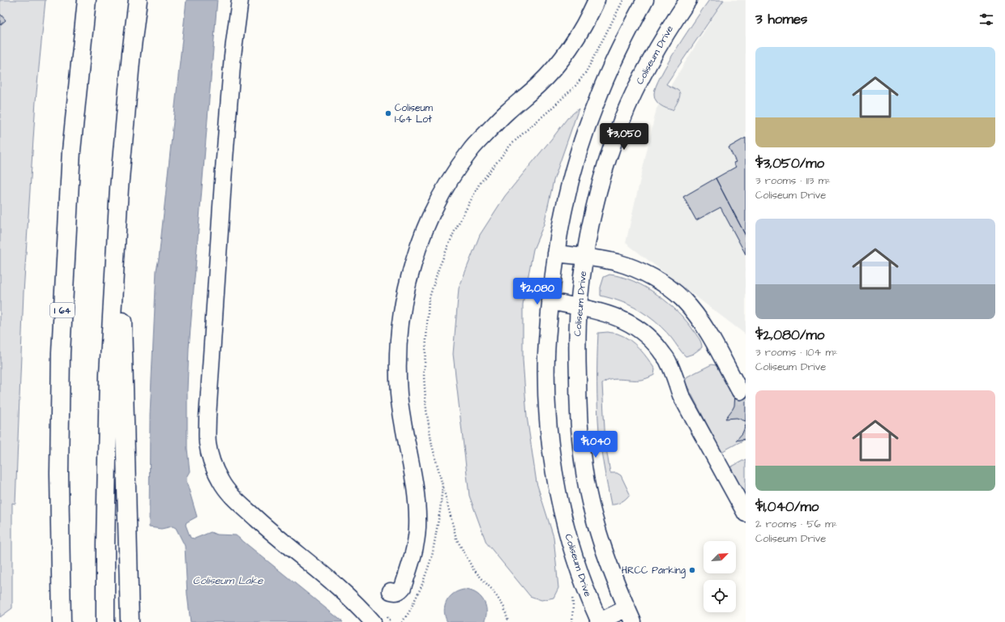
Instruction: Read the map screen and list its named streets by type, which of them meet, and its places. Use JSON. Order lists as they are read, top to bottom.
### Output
{
  "streets": {
    "highway": ["I 64"],
    "street": ["Coliseum Drive"]
  },
  "water": ["Coliseum Lake"],
  "places": ["Coliseum I-64 Lot", "HRCC Parking"],
  "north": "top right",
  "page": {
    "heading": "3 homes",
    "list": [
      {
        "name": "$3,050/mo",
        "note": "3 rooms · 113 m² · Coliseum Drive"
      },
      {
        "name": "$2,080/mo",
        "note": "3 rooms · 104 m² · Coliseum Drive"
      },
      {
        "name": "$1,040/mo",
        "note": "2 rooms · 56 m² · Coliseum Drive"
      }
    ],
    "price": ["$3,050", "$2,080", "$1,040"]
  }
}
